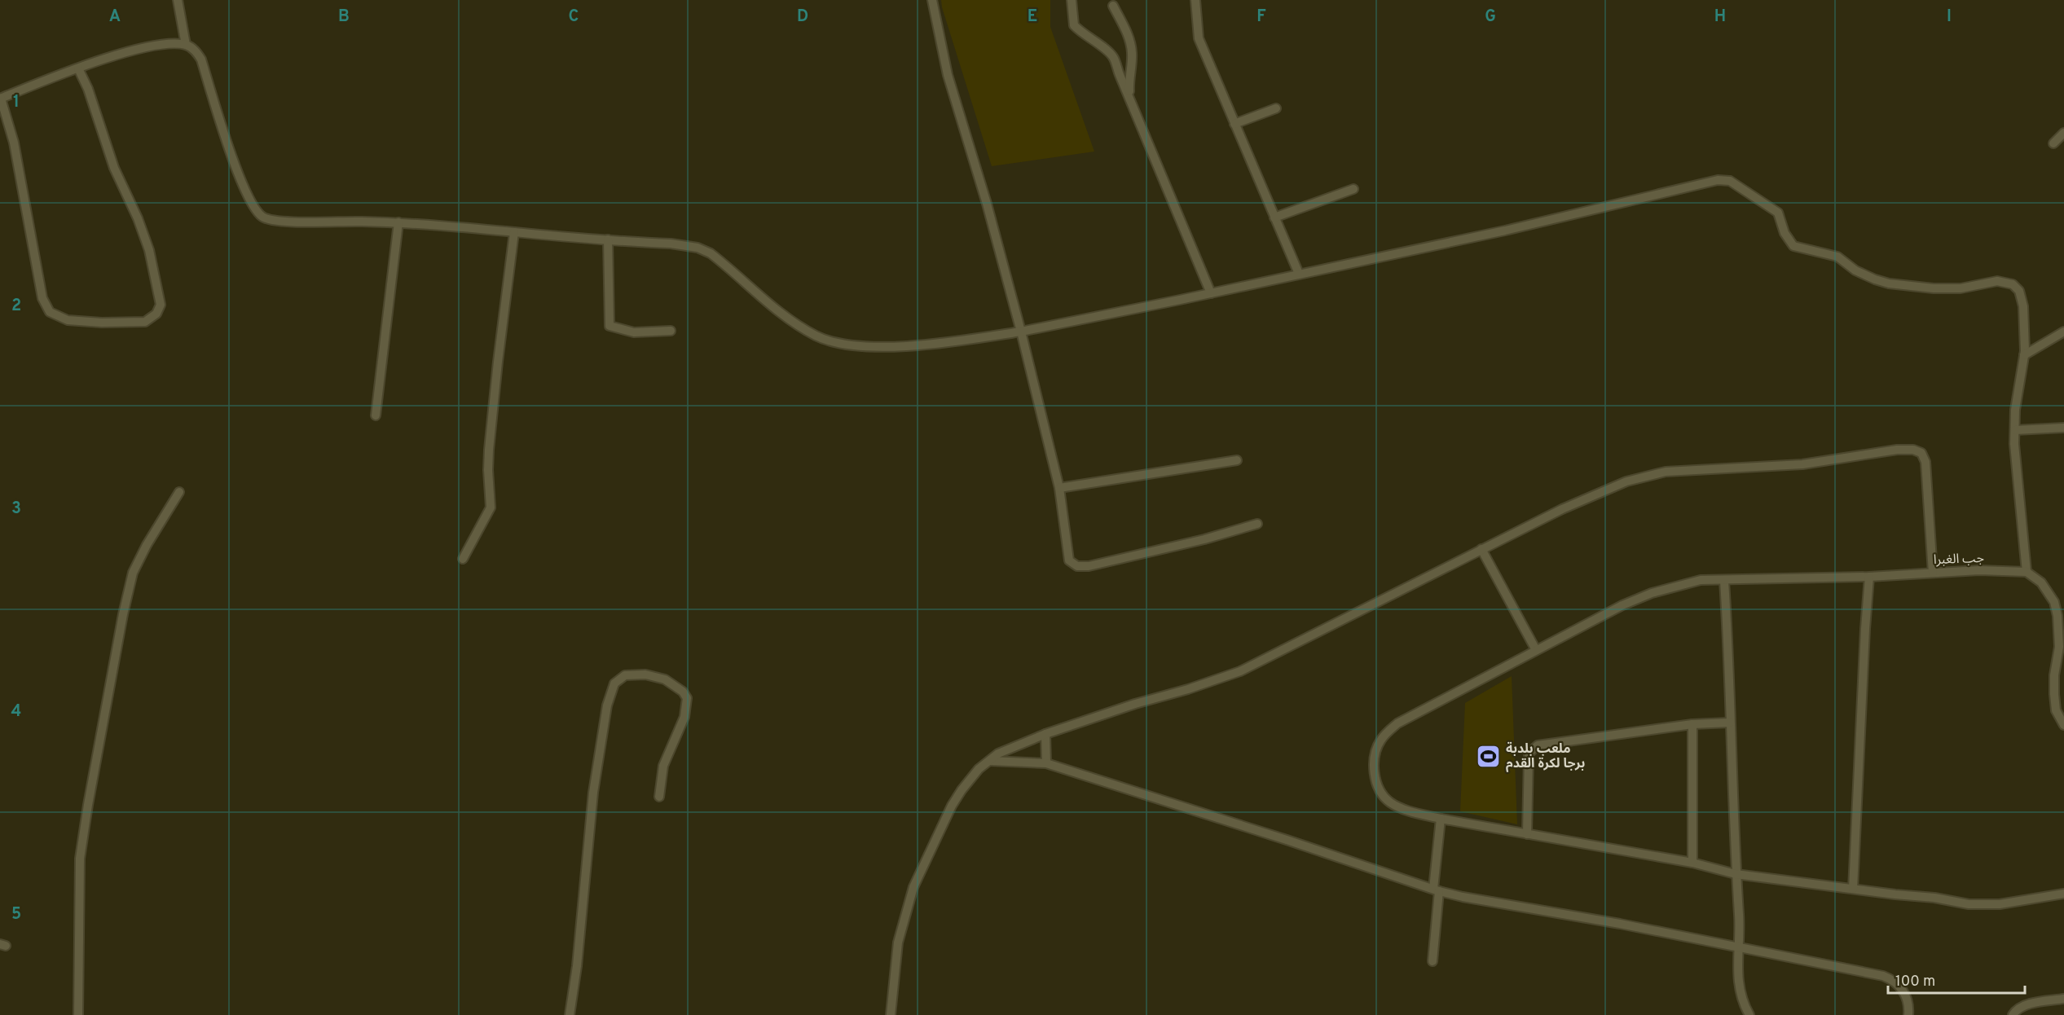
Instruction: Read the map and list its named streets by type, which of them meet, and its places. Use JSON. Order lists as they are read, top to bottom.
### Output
{
  "streets": {
    "street": ["جب الغبرا"]
  },
  "places": {
    "sports": ["ملعب بلدبة برجا لكرة القدم"]
  },
  "scale_bar": "100 m",
  "grid": {
    "columns": [
      "A",
      "B",
      "C",
      "D",
      "E",
      "F",
      "G",
      "H",
      "I"
    ],
    "rows": [
      "1",
      "2",
      "3",
      "4",
      "5"
    ]
  }
}
